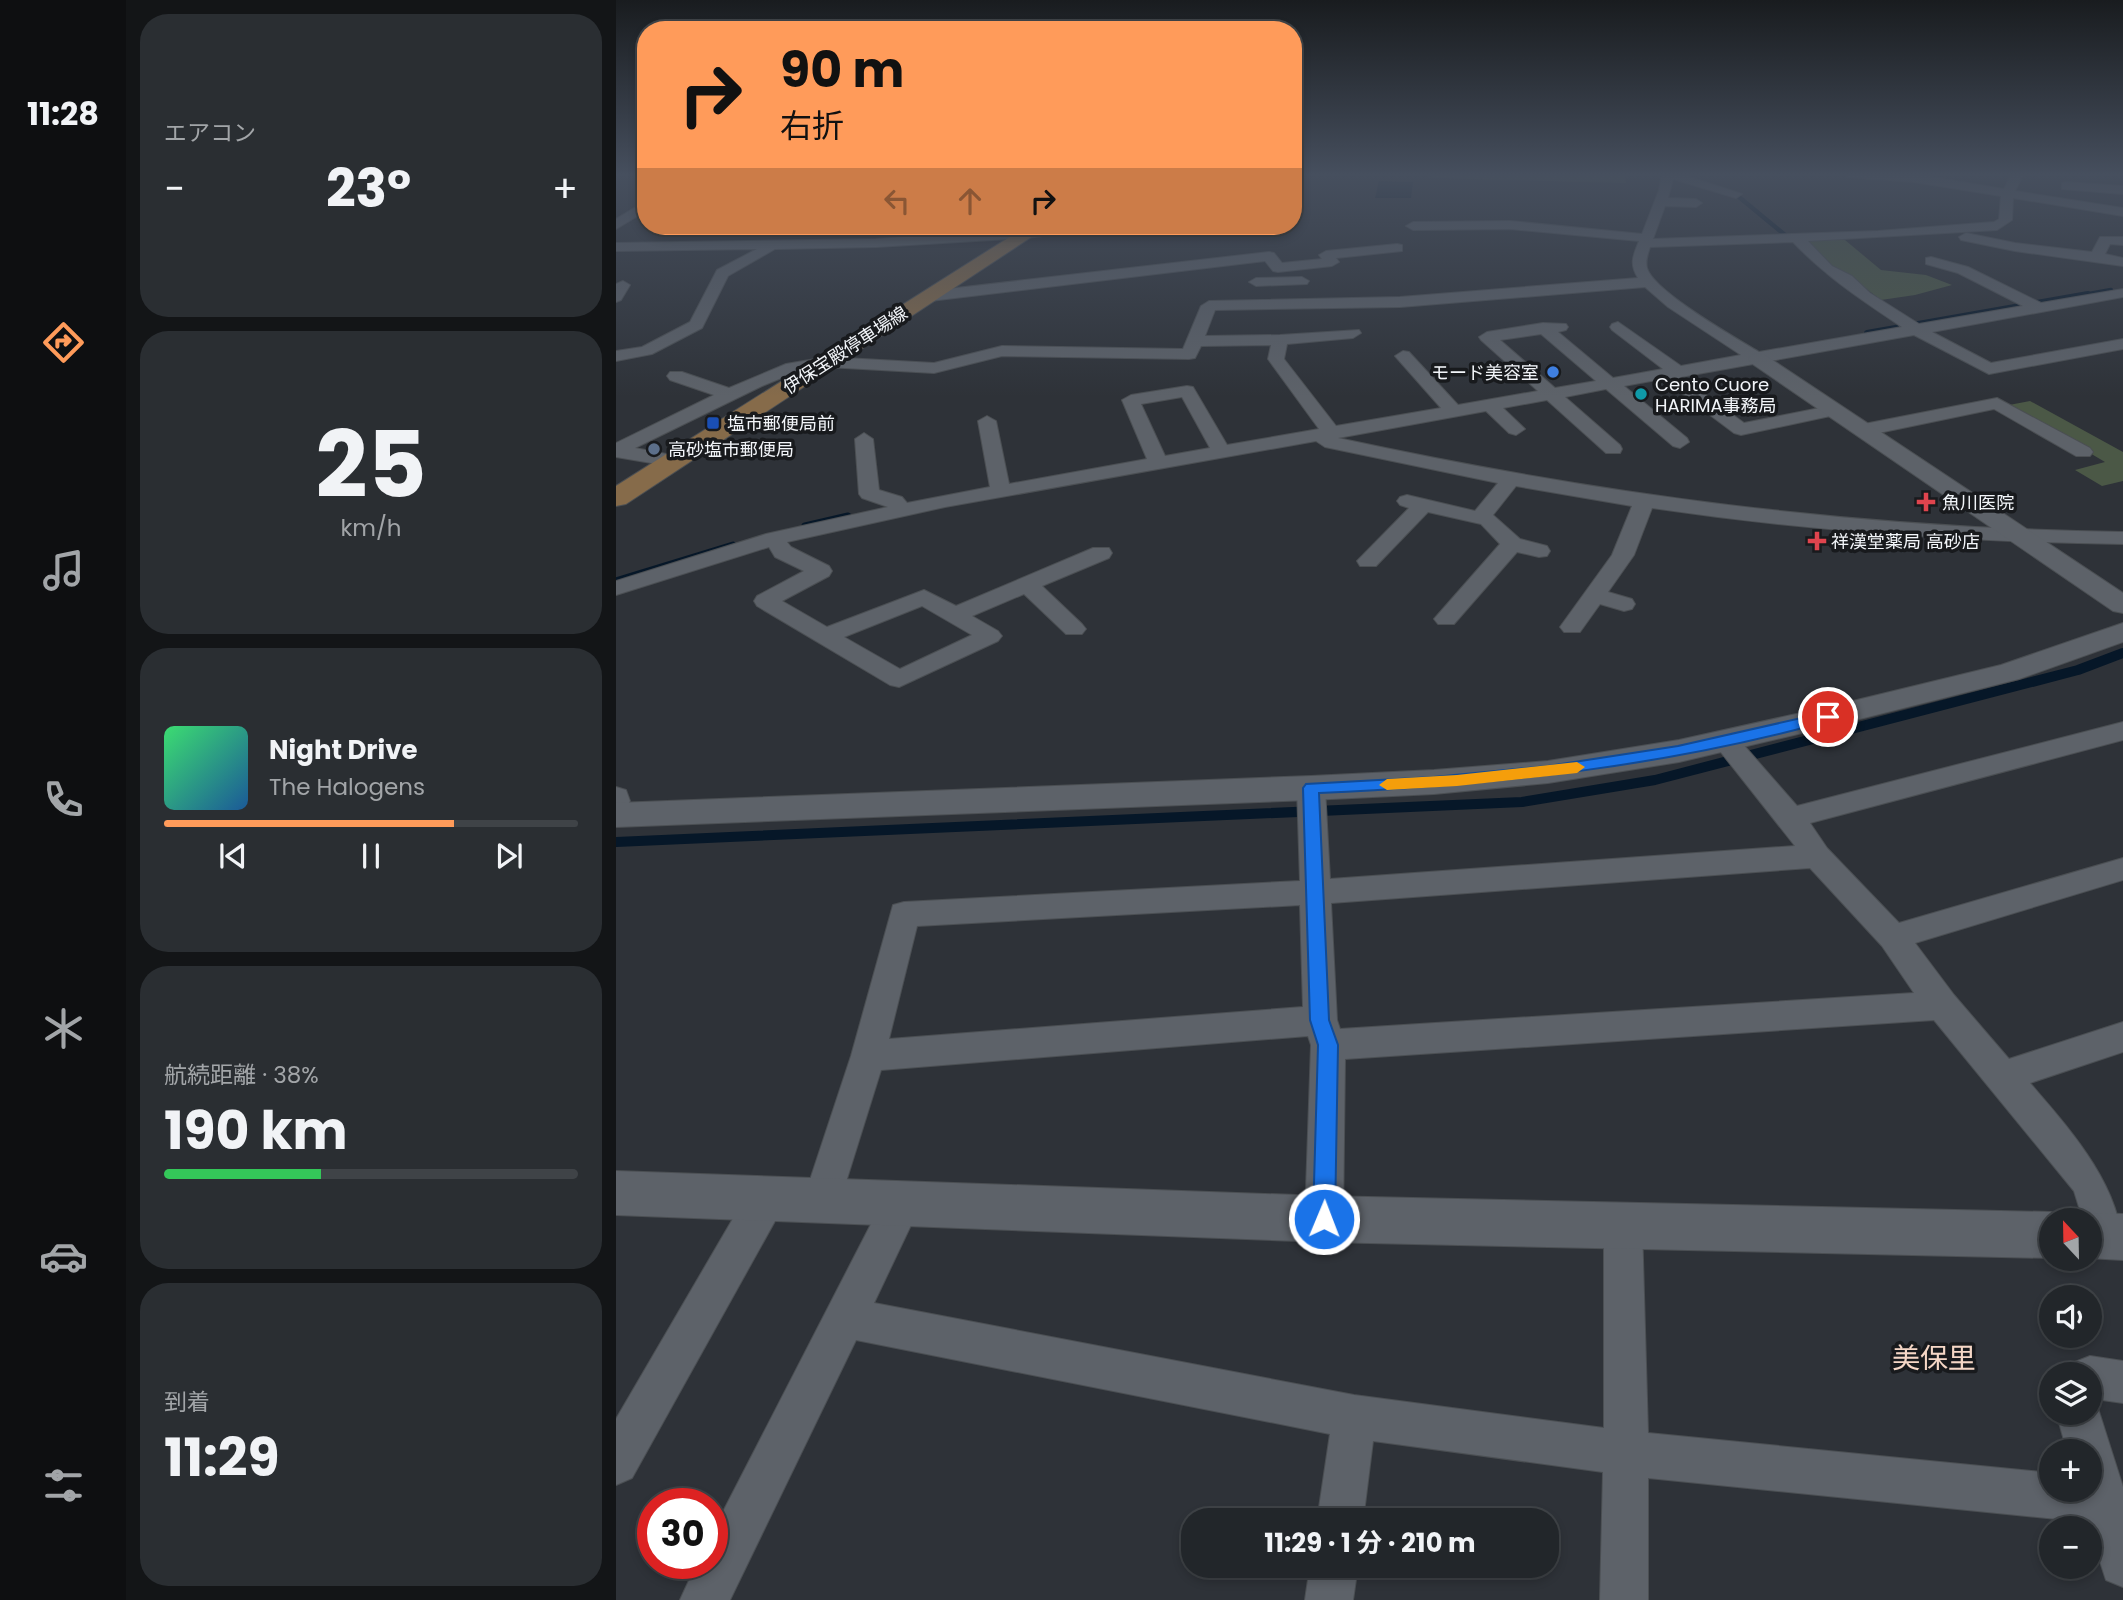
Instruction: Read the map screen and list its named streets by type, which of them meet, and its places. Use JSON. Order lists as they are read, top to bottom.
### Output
{
  "streets": {
    "main road": ["伊保宝殿停車場線"]
  },
  "districts": ["美保里"],
  "places": {
    "other": ["モード美容室", "Cento Cuore HARIMA事務局", "高砂塩市郵便局"],
    "transit": ["塩市郵便局前"],
    "health": ["魚川医院", "祥漢堂薬局 高砂店"]
  },
  "north": "top",
  "page": {
    "tabs": "11:28",
    "tile": [
      "エアコン",
      ["25", "km/h"],
      ["航続距離 · 38%", "190 km"],
      ["到着", "11:29"]
    ],
    "turn": ["90 m", "右折"],
    "heat": ["−", "23°", "+"],
    "song": ["Night Drive", "The Halogens"],
    "map_buttons": ["+", "−"],
    "limit": "30",
    "trip": "11:29 · 1 分 · 210 m"
  }
}
